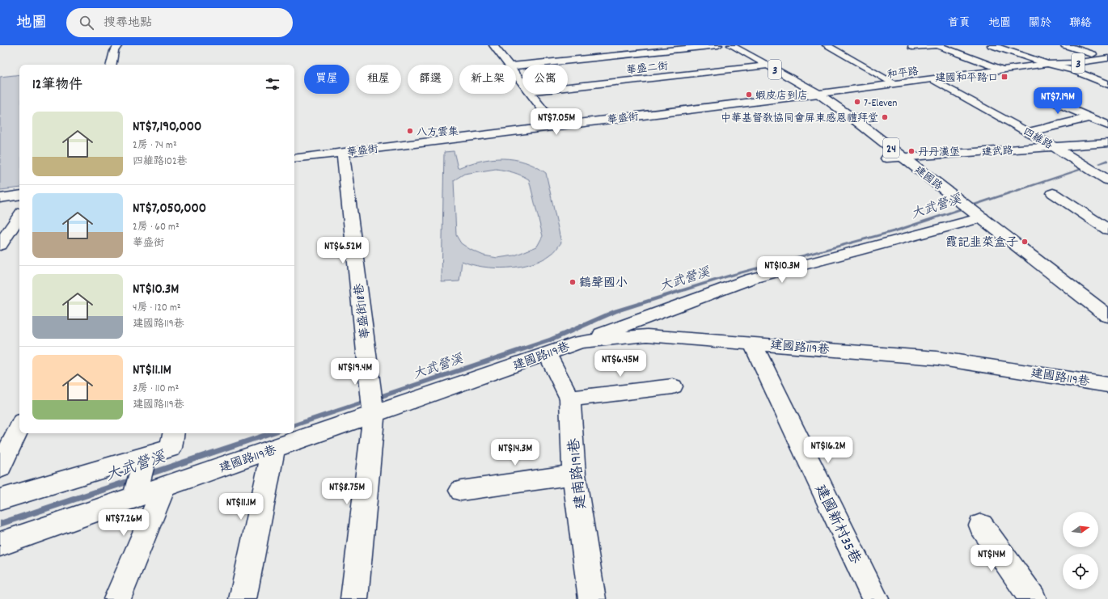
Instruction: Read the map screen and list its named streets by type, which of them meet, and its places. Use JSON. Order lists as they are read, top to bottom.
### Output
{
  "streets": {
    "street": [
      "3",
      "華盛二街",
      "和平路",
      "華盛街",
      "四維路",
      "24",
      "建武路",
      "建國路",
      "華盛街18巷",
      "建國路119巷",
      "建南路191巷",
      "建國新村35巷"
    ]
  },
  "crossings": [
    ["華盛二街", "建國路"],
    ["和平路", "華盛街"],
    ["和平路", "四維路"],
    ["和平路", "建國路"],
    ["華盛街", "建國路"],
    ["華盛街", "華盛街18巷"],
    ["四維路", "建武路"],
    ["建武路", "建國路"],
    ["華盛街18巷", "建國路119巷"],
    ["建國路119巷", "建南路191巷"],
    ["建國路119巷", "建國新村35巷"]
  ],
  "water": ["大武營溪"],
  "places": {
    "transit": ["建國和平路口"],
    "other": [
      "蝦皮店到店",
      "7-Eleven",
      "中華基督教協同會屏東感恩禮拜堂",
      "八方雲集",
      "丹丹漢堡",
      "霞記韭菜盒子",
      "鶴聲國小"
    ]
  },
  "north": "right",
  "page": {
    "header": "地圖",
    "search": "搜尋地點",
    "nav": [
      "首頁",
      "地圖",
      "關於",
      "聯絡"
    ],
    "chip": [
      "買屋",
      "租屋",
      "篩選",
      "新上架",
      "公寓"
    ],
    "heading": "12筆物件",
    "price": [
      "NT$7.19M",
      "NT$7.05M",
      "NT$6.52M",
      "NT$10.3M",
      "NT$6.45M",
      "NT$19.4M",
      "NT$16.2M",
      "NT$14.3M",
      "NT$8.75M",
      "NT$11.1M",
      "NT$7.26M",
      "NT$14M"
    ],
    "list": [
      {
        "name": "NT$7,190,000",
        "note": "2房 · 74 m² · 四維路102巷"
      },
      {
        "name": "NT$7,050,000",
        "note": "2房 · 60 m² · 華盛街"
      },
      {
        "name": "NT$10.3M",
        "note": "4房 · 120 m² · 建國路119巷"
      },
      {
        "name": "NT$11.1M",
        "note": "3房 · 110 m² · 建國路119巷"
      }
    ]
  }
}
